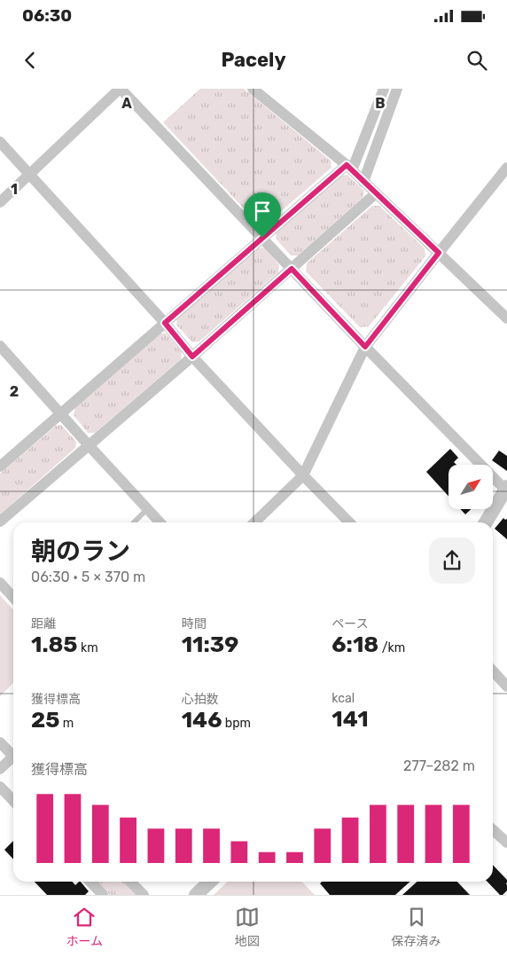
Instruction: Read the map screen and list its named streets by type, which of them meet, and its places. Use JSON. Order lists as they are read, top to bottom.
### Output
{
  "north": "top right",
  "page": {
    "status": "06:30",
    "header": "Pacely",
    "heading": ["朝のラン", "06:30 · 5 × 370 m"],
    "stats": [
      ["距離", "1.85 km"],
      ["時間", "11:39"],
      ["ペース", "6:18 /km"],
      ["獲得標高", "25 m"],
      ["心拍数", "146 bpm"],
      ["kcal", "141"]
    ],
    "chart": ["獲得標高", "277–282 m"],
    "tabs": ["ホーム", "地図", "保存済み"]
  },
  "grid": {
    "columns": ["A", "B"],
    "rows": ["1", "2"]
  }
}
